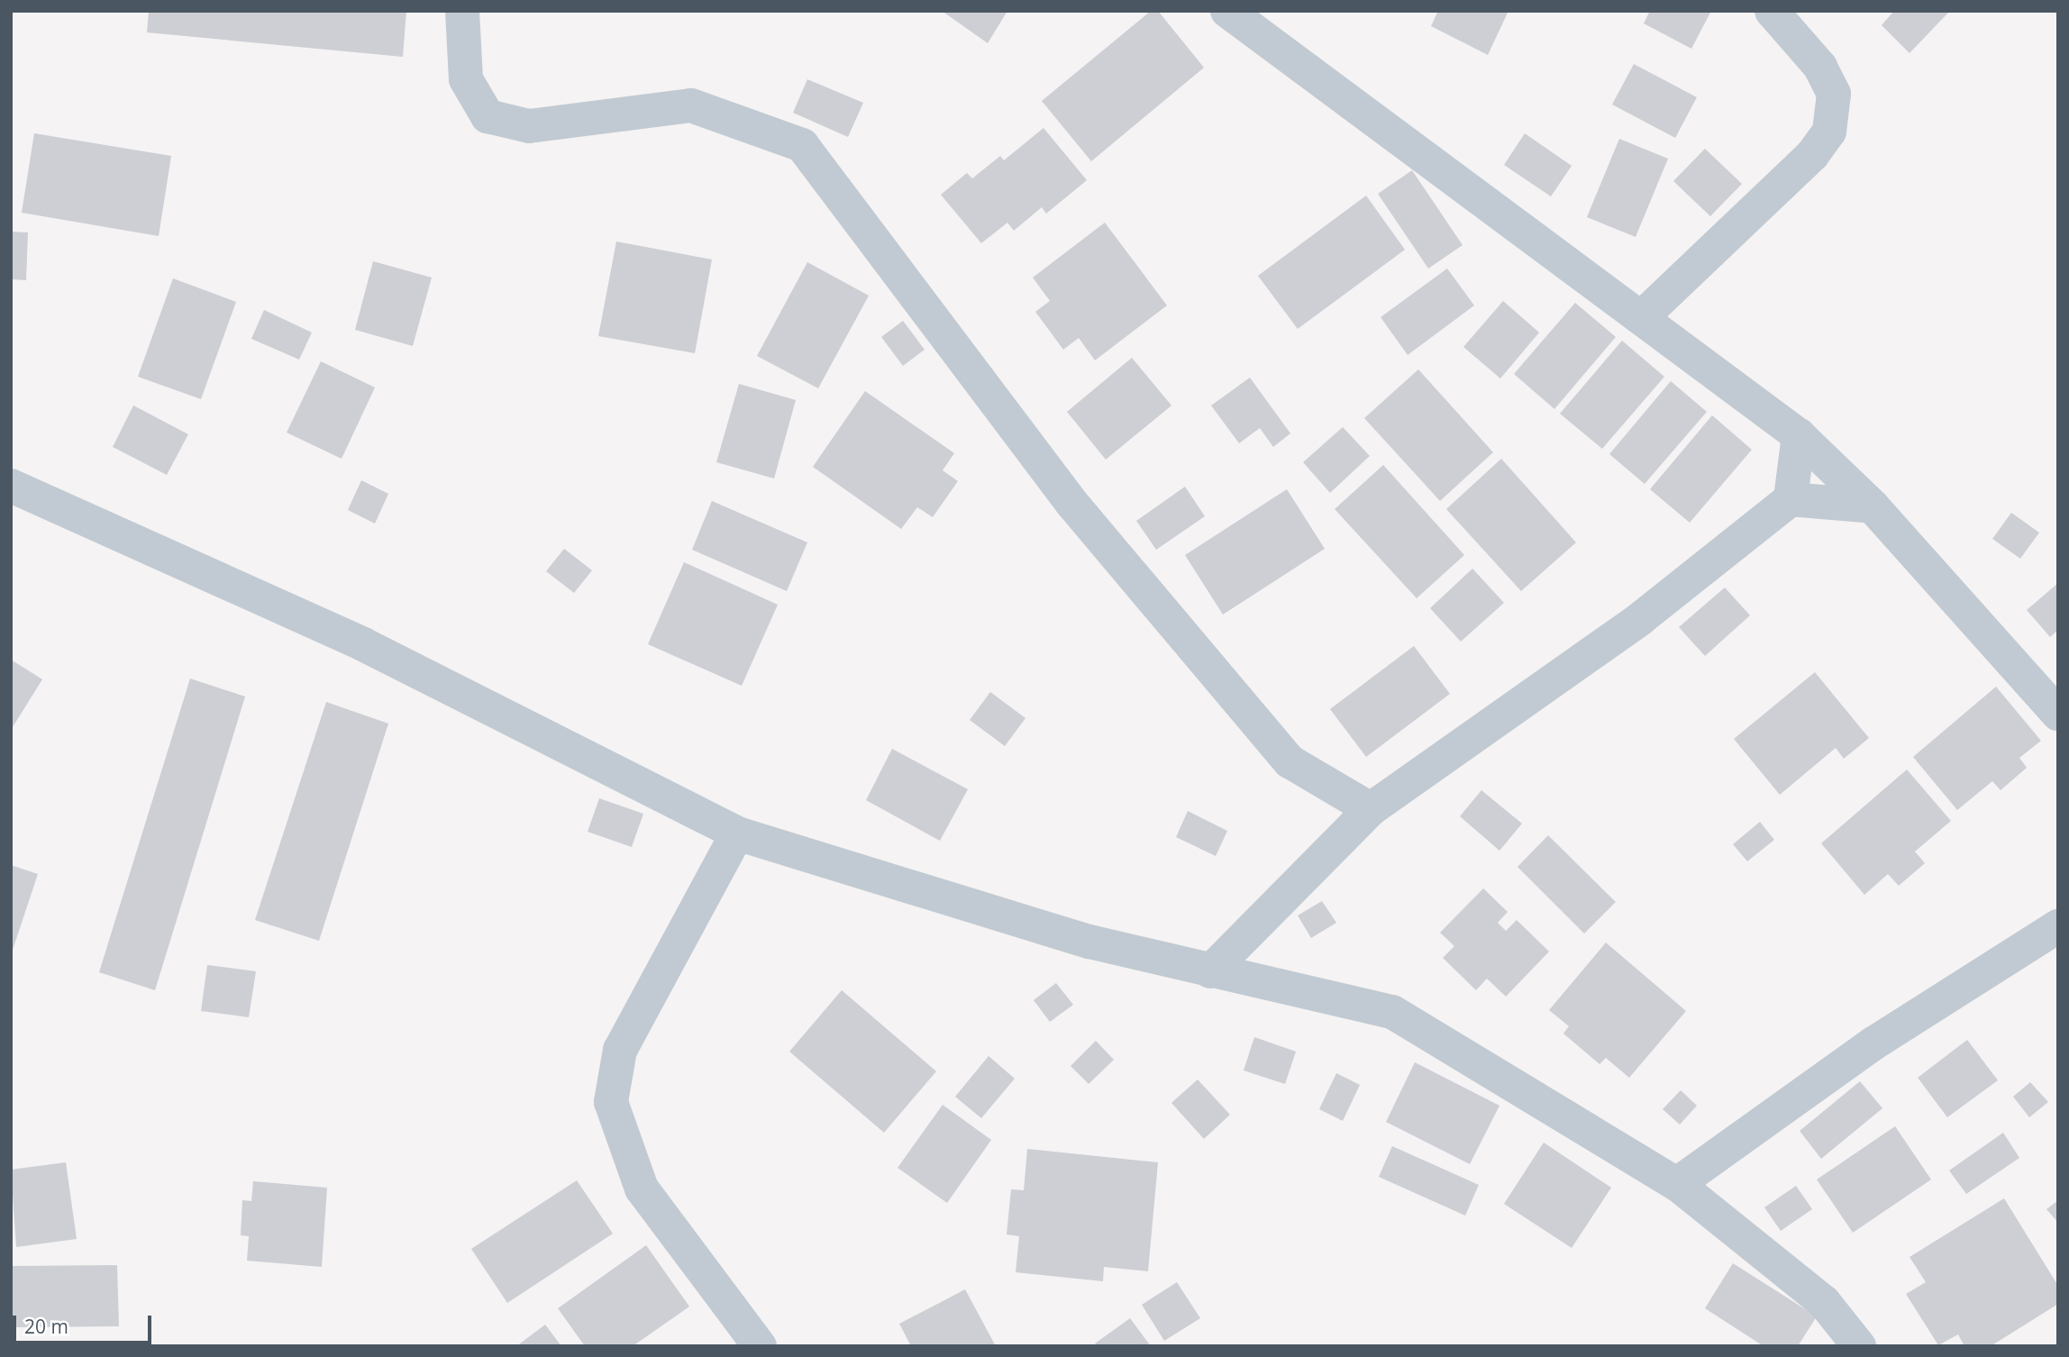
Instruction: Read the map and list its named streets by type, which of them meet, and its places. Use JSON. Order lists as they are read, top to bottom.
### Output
{
  "scale_bar": "20 m"
}
